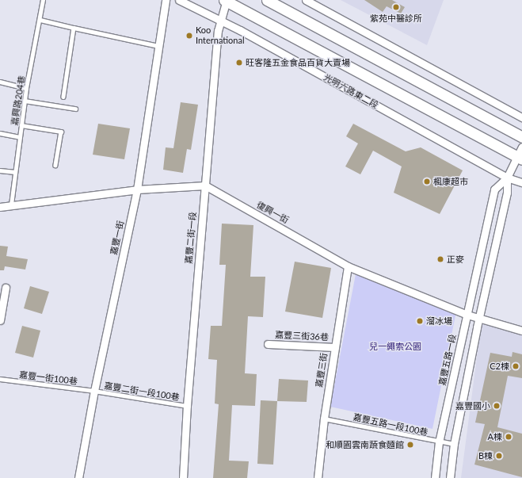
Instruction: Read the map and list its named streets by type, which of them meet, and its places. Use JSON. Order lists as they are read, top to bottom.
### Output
{
  "streets": {
    "street": [
      "光明六路東二段",
      "復興一街",
      "嘉豐一街",
      "嘉豐二街一段",
      "嘉豐三街36巷",
      "嘉豐五路一段",
      "嘉豐三街"
    ],
    "lane": [
      "嘉興路204巷",
      "嘉豐一街100巷",
      "嘉豐二街一段100巷",
      "嘉豐五路一段100巷"
    ]
  },
  "crossings": [
    ["光明六路東二段", "嘉豐二街一段"],
    ["光明六路東二段", "嘉豐五路一段"],
    ["復興一街", "嘉豐二街一段"],
    ["復興一街", "嘉豐五路一段"],
    ["復興一街", "嘉豐三街"],
    ["嘉豐一街", "嘉豐一街100巷"],
    ["嘉豐一街", "嘉豐二街一段100巷"],
    ["嘉豐二街一段", "嘉豐二街一段100巷"],
    ["嘉豐三街36巷", "嘉豐三街"],
    ["嘉豐五路一段", "嘉豐五路一段100巷"],
    ["嘉豐三街", "嘉豐五路一段100巷"],
    ["嘉豐一街100巷", "嘉豐二街一段100巷"]
  ],
  "parks": ["兒一繩索公園"],
  "places": [
    "紫苑中醫診所",
    "Koo International",
    "旺客隆五金食品百貨大賣場",
    "楓康超市",
    "正麥",
    "溜冰場",
    "C2棟",
    "嘉豐國小",
    "A棟",
    "和順園雲南蔬食麵館",
    "B棟"
  ]
}
